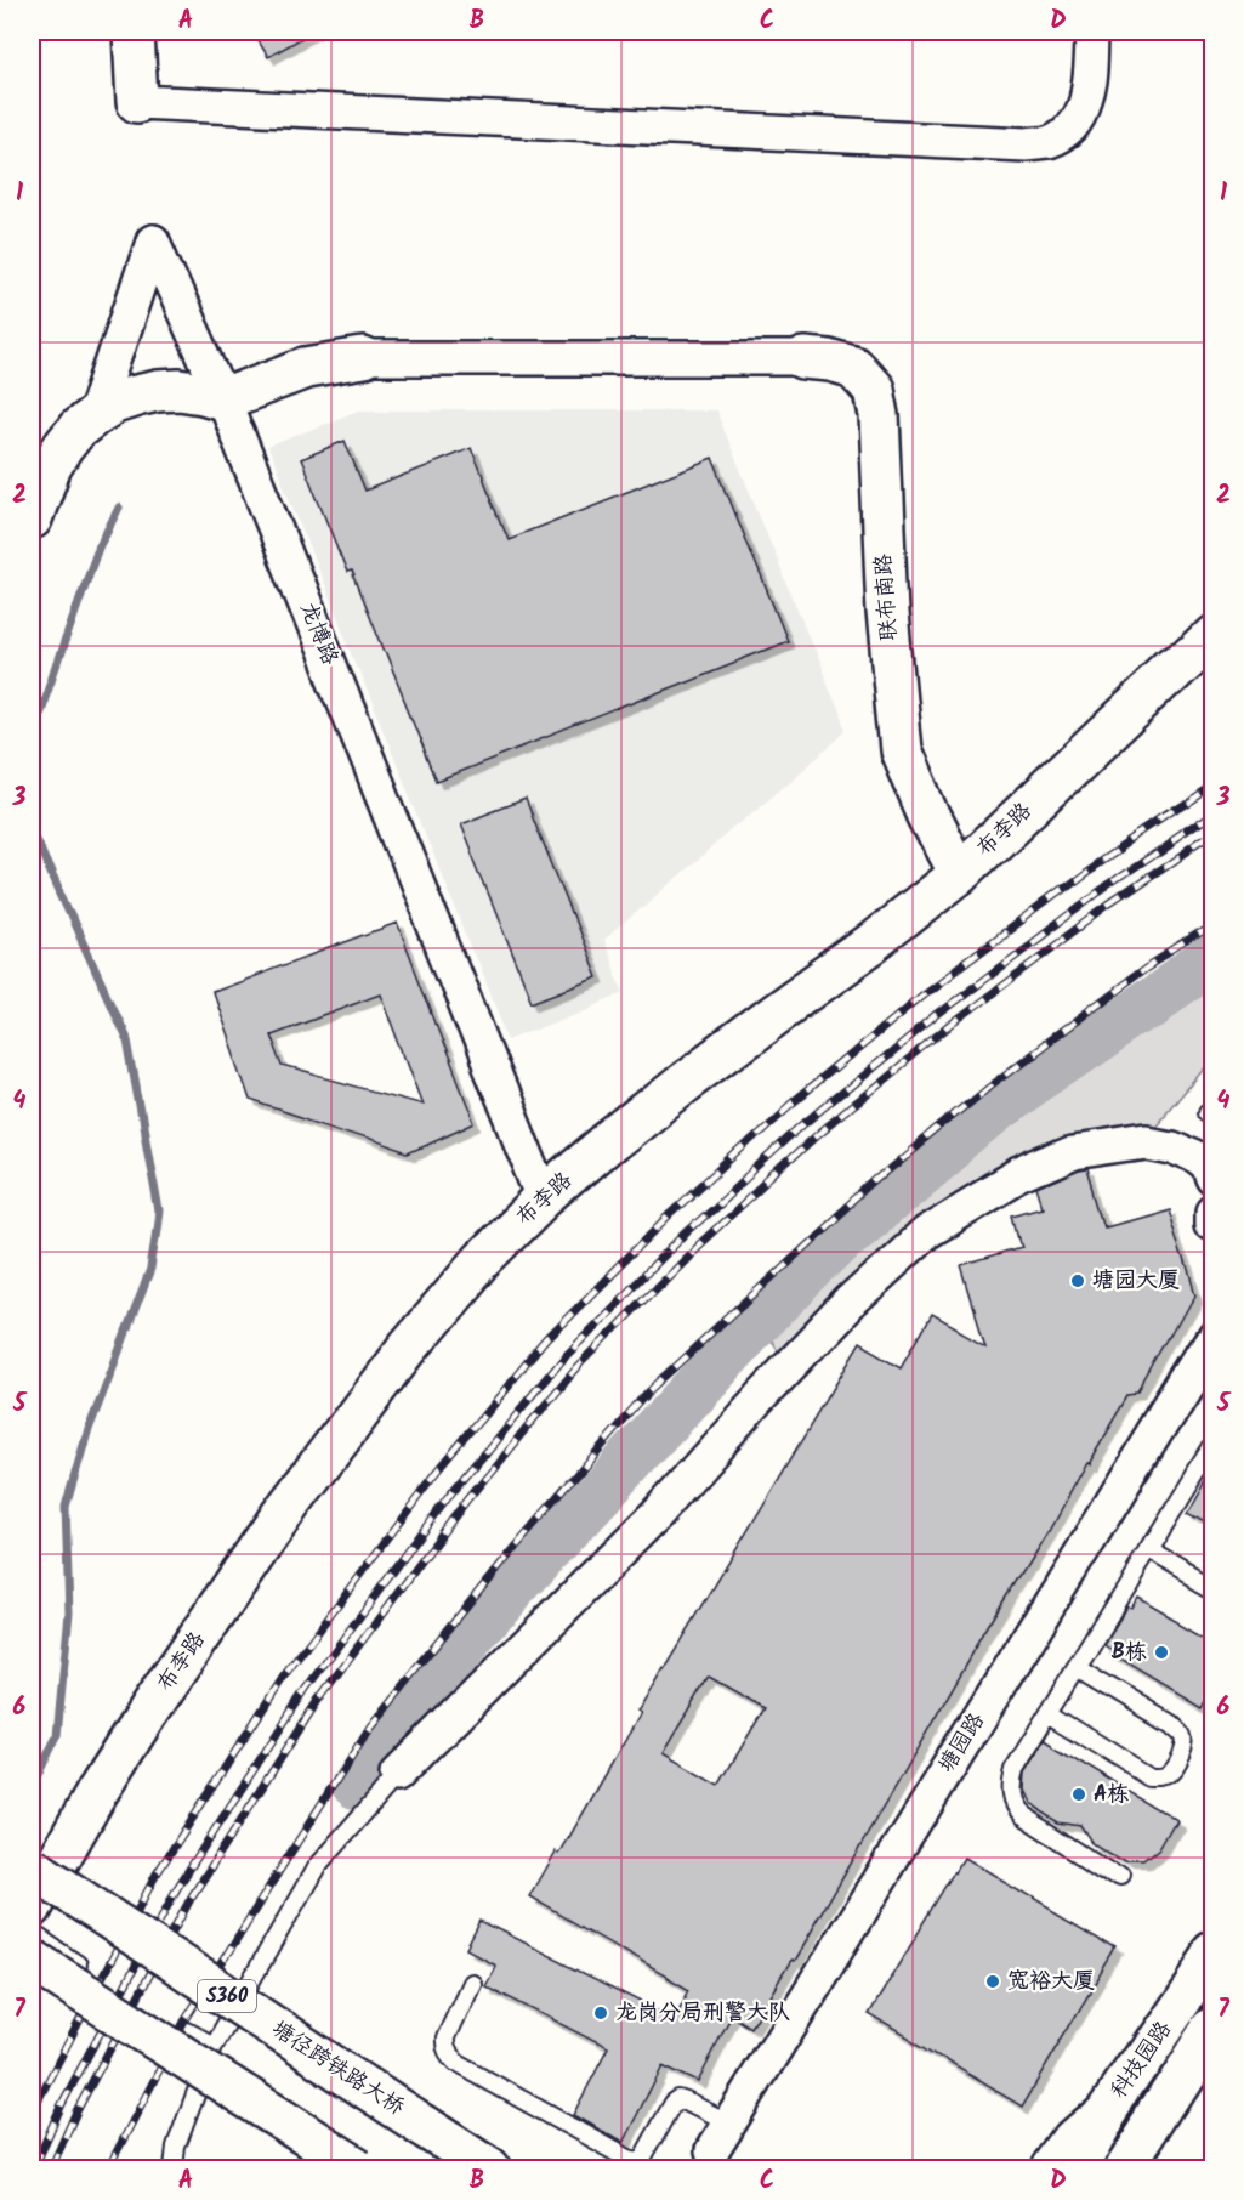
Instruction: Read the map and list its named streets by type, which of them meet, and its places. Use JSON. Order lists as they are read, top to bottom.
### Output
{
  "streets": {
    "main road": [
      "联布南路",
      "布李路",
      "S360",
      "科技园路",
      "塘径跨铁路大桥"
    ],
    "street": ["龙博路", "塘园路"]
  },
  "crossings": [
    ["联布南路", "布李路"],
    ["龙博路", "布李路"]
  ],
  "places": [
    "塘园大厦",
    "B栋",
    "A栋",
    "宽裕大厦",
    "龙岗分局刑警大队"
  ],
  "grid": {
    "columns": [
      "A",
      "B",
      "C",
      "D"
    ],
    "rows": [
      "1",
      "2",
      "3",
      "4",
      "5",
      "6",
      "7"
    ]
  }
}
